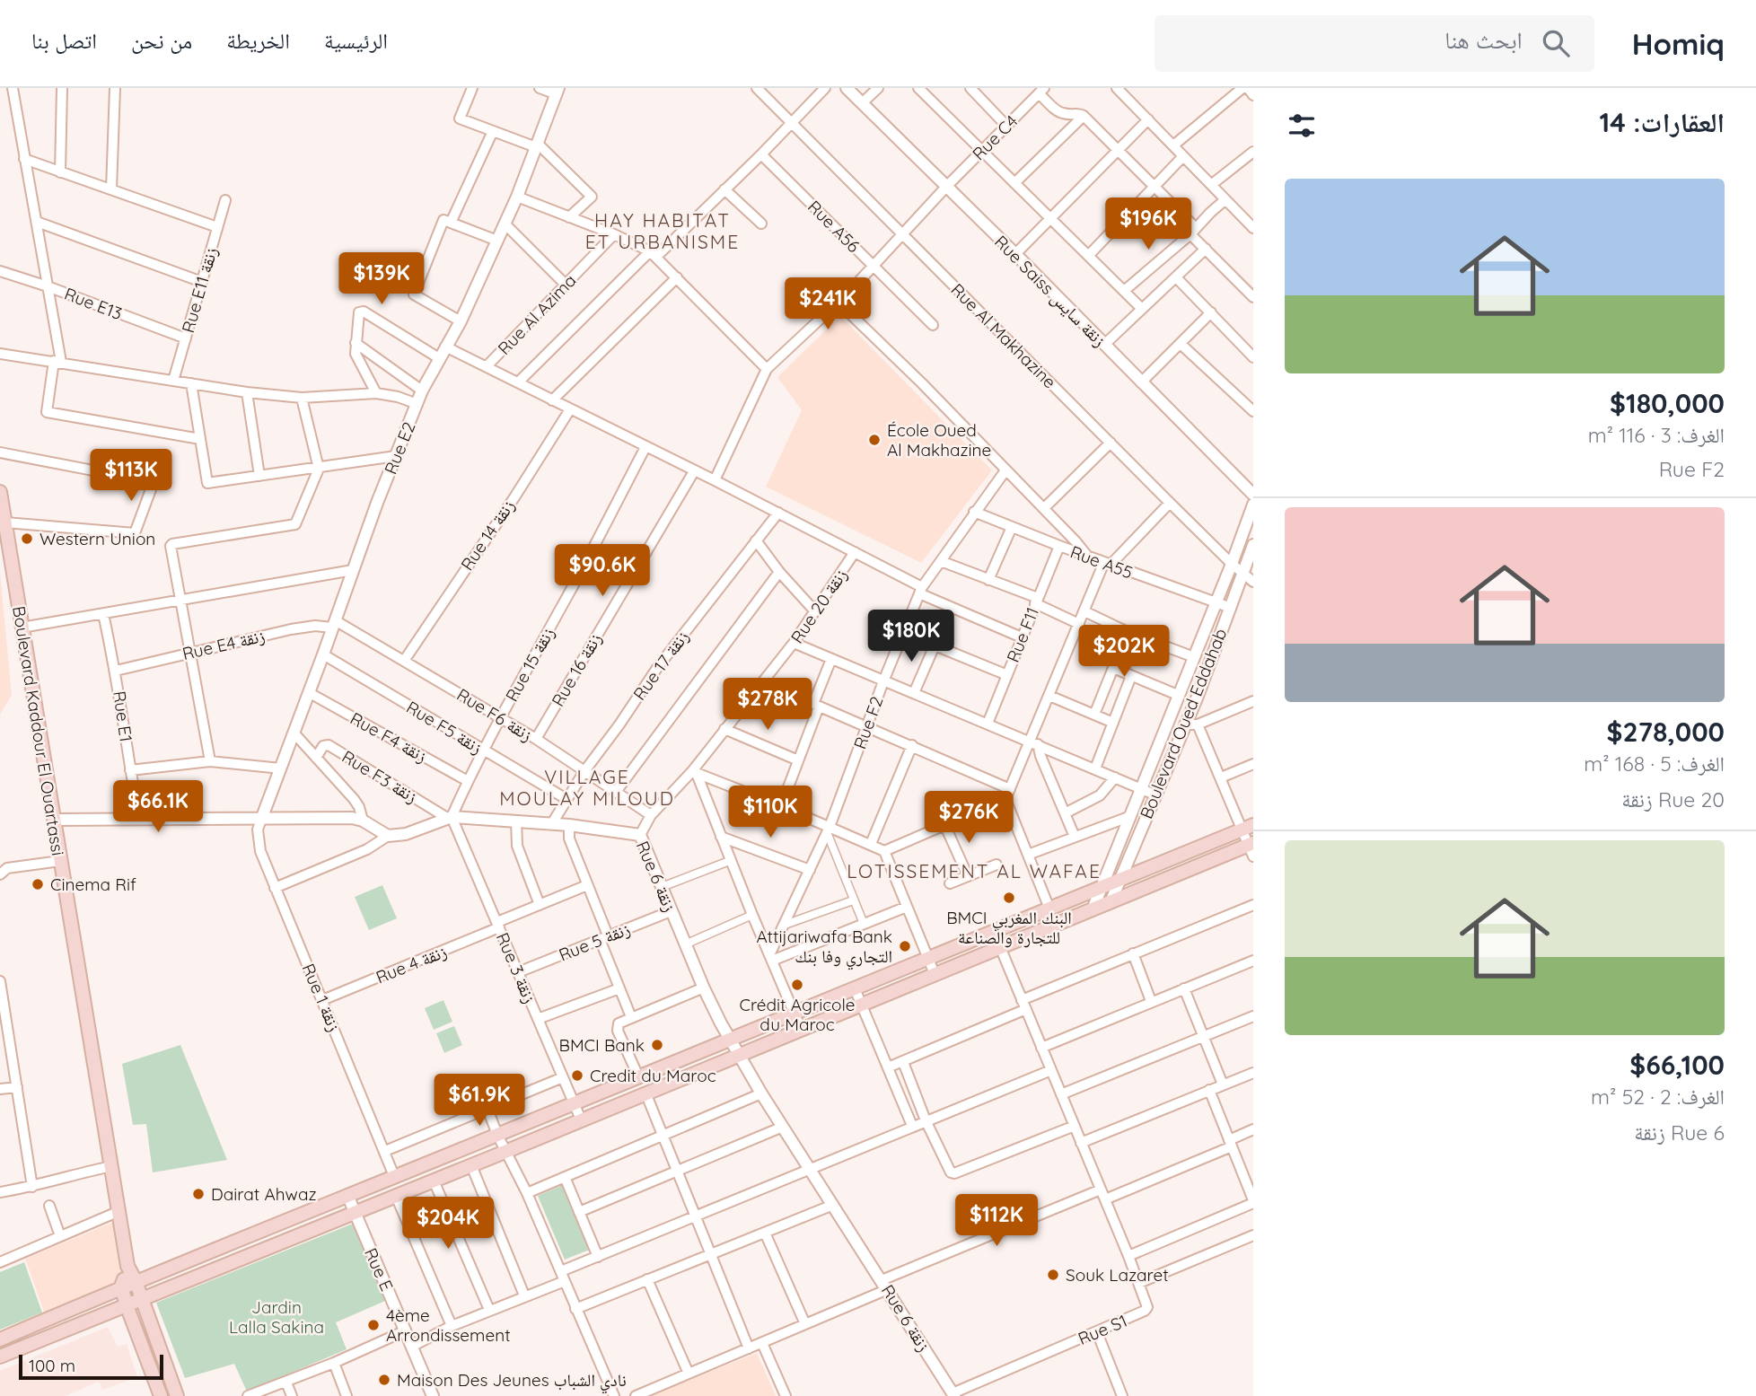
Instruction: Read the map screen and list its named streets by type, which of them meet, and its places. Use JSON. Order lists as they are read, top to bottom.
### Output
{
  "streets": {
    "main road": ["Boulevard Kaddour El Ouartassi"],
    "street": [
      "Rue C4",
      "Rue A56",
      "Rue E11 زنقة",
      "Rue Saiss زنقة سايس",
      "Rue E13",
      "Rue Al Azima",
      "Rue Al Makhazine",
      "Rue E2",
      "Rue 14 زنقة",
      "Rue A55",
      "Rue 20 زنقة",
      "Rue F11",
      "Rue E4 زنقة",
      "Rue 15 زنقة",
      "Rue 17 زنقة",
      "Rue 16 زنقة",
      "Rue F6 زنقة",
      "Rue E1",
      "Rue F2",
      "Boulevard Oued Eddahab",
      "Rue F5 زنقة",
      "Rue F4 زنقة",
      "Rue F3 زنقة",
      "Rue 6 زنقة",
      "Rue 5 زنقة",
      "Rue 4 زنقة",
      "Rue 3 زنقة",
      "Rue 1 زنقة",
      "Rue E",
      "Rue S1"
    ]
  },
  "crossings": [
    ["Rue C4", "Rue A56"],
    ["Rue C4", "Rue Saiss زنقة سايس"],
    ["Rue C4", "Rue Al Makhazine"],
    ["Rue E11 زنقة", "Rue E13"],
    ["Rue Al Makhazine", "Boulevard Oued Eddahab"],
    ["Rue E2", "Rue E4 زنقة"],
    ["Rue E2", "Rue F6 زنقة"],
    ["Rue E2", "Rue F5 زنقة"],
    ["Rue E2", "Rue F4 زنقة"],
    ["Rue E2", "Rue 1 زنقة"],
    ["Rue 14 زنقة", "Rue F6 زنقة"],
    ["Rue A55", "Rue F11"],
    ["Rue A55", "Rue F2"],
    ["Rue A55", "Boulevard Oued Eddahab"],
    ["Rue 20 زنقة", "Rue F6 زنقة"],
    ["Rue 20 زنقة", "Rue 6 زنقة"],
    ["Rue E4 زنقة", "Rue F6 زنقة"],
    ["Rue E4 زنقة", "Rue E1"],
    ["Rue 15 زنقة", "Rue F6 زنقة"],
    ["Rue 15 زنقة", "Rue F5 زنقة"],
    ["Rue 15 زنقة", "Rue F4 زنقة"],
    ["Rue 15 زنقة", "Rue F3 زنقة"],
    ["Rue 15 زنقة", "Rue 6 زنقة"],
    ["Rue 15 زنقة", "Rue 3 زنقة"],
    ["Rue 17 زنقة", "Rue F6 زنقة"],
    ["Rue 17 زنقة", "Rue F5 زنقة"],
    ["Rue 17 زنقة", "Rue 6 زنقة"],
    ["Rue 16 زنقة", "Rue F6 زنقة"],
    ["Rue F3 زنقة", "Rue 6 زنقة"],
    ["Rue F3 زنقة", "Rue 3 زنقة"],
    ["Rue 6 زنقة", "Rue 5 زنقة"],
    ["Rue 6 زنقة", "Rue 3 زنقة"],
    ["Rue 6 زنقة", "Rue S1"],
    ["Rue 5 زنقة", "Rue 3 زنقة"],
    ["Rue 4 زنقة", "Rue 3 زنقة"],
    ["Rue 4 زنقة", "Rue 1 زنقة"]
  ],
  "districts": ["HAY HABITAT ET URBANISME", "VILLAGE MOULAY MILOUD", "LOTISSEMENT AL WAFAE"],
  "parks": ["Jardin Lalla Sakina"],
  "places": [
    "École Oued Al Makhazine",
    "Western Union",
    "Cinema Rif",
    "BMCI البنك المغربي للتجارة والصناعة",
    "Attijariwafa Bank التجاري وفا بنك",
    "Crédit Agricole du Maroc",
    "BMCI Bank",
    "Credit du Maroc",
    "Dairat Ahwaz",
    "Souk Lazaret",
    "4ème Arrondissement",
    "Maison Des Jeunes نادي الشباب"
  ],
  "scale_bar": "100 m",
  "page": {
    "header": "Homiq",
    "search": "ابحث هنا",
    "nav": [
      "الرئيسية",
      "الخريطة",
      "من نحن",
      "اتصل بنا"
    ],
    "heading": "العقارات: 14",
    "list": [
      {
        "name": "$180,000",
        "note": "الغرف: 3 · 116 m² · Rue F2"
      },
      {
        "name": "$278,000",
        "note": "الغرف: 5 · 168 m² · Rue 20 زنقة"
      },
      {
        "name": "$66,100",
        "note": "الغرف: 2 · 52 m² · Rue 6 زنقة"
      }
    ],
    "price": [
      "$196K",
      "$139K",
      "$241K",
      "$113K",
      "$90.6K",
      "$180K",
      "$202K",
      "$278K",
      "$66.1K",
      "$110K",
      "$276K",
      "$61.9K",
      "$112K",
      "$204K"
    ],
    "scale": "100 m"
  }
}
